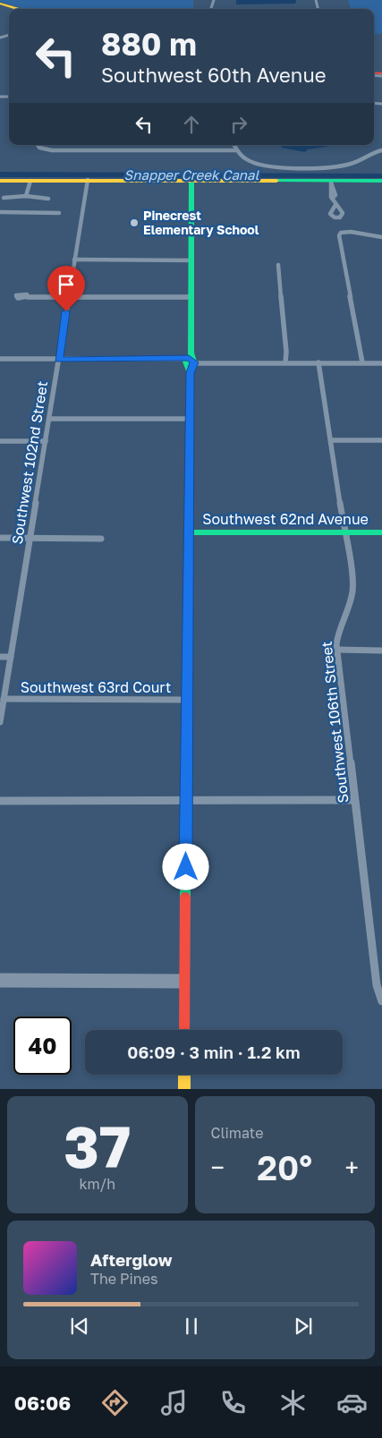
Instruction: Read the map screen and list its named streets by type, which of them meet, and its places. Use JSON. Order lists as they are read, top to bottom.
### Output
{
  "streets": {
    "street": [
      "Southwest 102nd Street",
      "Southwest 62nd Avenue",
      "Southwest 63rd Court",
      "Southwest 106th Street"
    ]
  },
  "crossings": [
    ["Southwest 102nd Street", "Southwest 63rd Court"],
    ["Southwest 62nd Avenue", "Southwest 106th Street"]
  ],
  "water": ["Snapper Creek Canal"],
  "places": ["Pinecrest Elementary School"],
  "page": {
    "turn": ["880 m", "Southwest 60th Avenue"],
    "limit": "40",
    "trip": "06:09 · 3 min · 1.2 km",
    "tile": [
      ["37", "km/h"],
      "Climate"
    ],
    "heat": ["−", "20°", "+"],
    "song": ["Afterglow", "The Pines"],
    "tabs": "06:06"
  }
}
